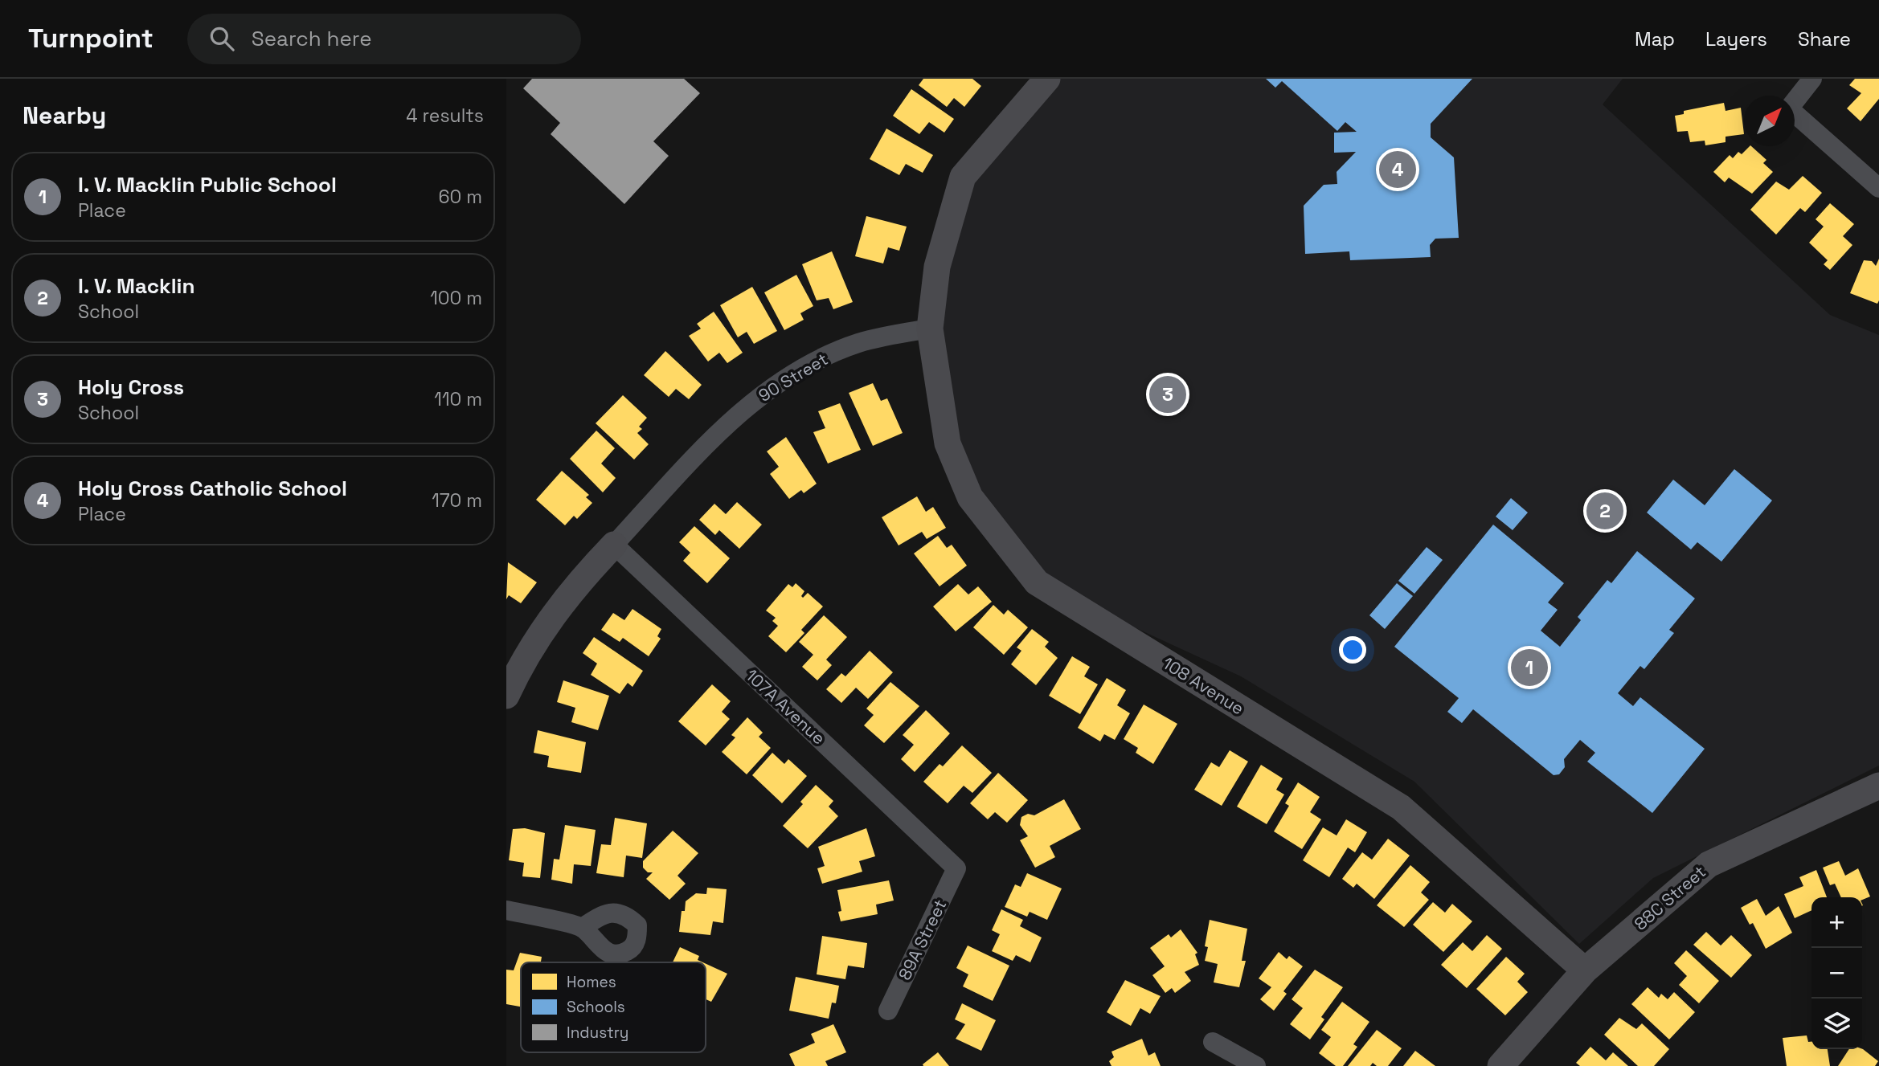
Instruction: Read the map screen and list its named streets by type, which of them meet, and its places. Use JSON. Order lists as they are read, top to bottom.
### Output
{
  "streets": {
    "street": [
      "90 Street",
      "108 Avenue",
      "107A Avenue",
      "88C Street",
      "89A Street"
    ]
  },
  "crossings": [
    ["90 Street", "108 Avenue"],
    ["90 Street", "107A Avenue"],
    ["108 Avenue", "88C Street"],
    ["107A Avenue", "89A Street"]
  ],
  "legend": ["Homes", "Schools", "Industry"],
  "north": "top right",
  "page": {
    "header": "Turnpoint",
    "search": "Search here",
    "nav": ["Map", "Layers", "Share"],
    "heading": ["Nearby", "4 results"],
    "pins": [
      "4",
      "3",
      "2",
      "1"
    ],
    "list": [
      {
        "mark": "1",
        "name": "I. V. Macklin Public School",
        "note": "Place",
        "value": "60 m"
      },
      {
        "mark": "2",
        "name": "I. V. Macklin",
        "note": "School",
        "value": "100 m"
      },
      {
        "mark": "3",
        "name": "Holy Cross",
        "note": "School",
        "value": "110 m"
      },
      {
        "mark": "4",
        "name": "Holy Cross Catholic School",
        "note": "Place",
        "value": "170 m"
      }
    ],
    "map_buttons": ["+", "−"]
  }
}
